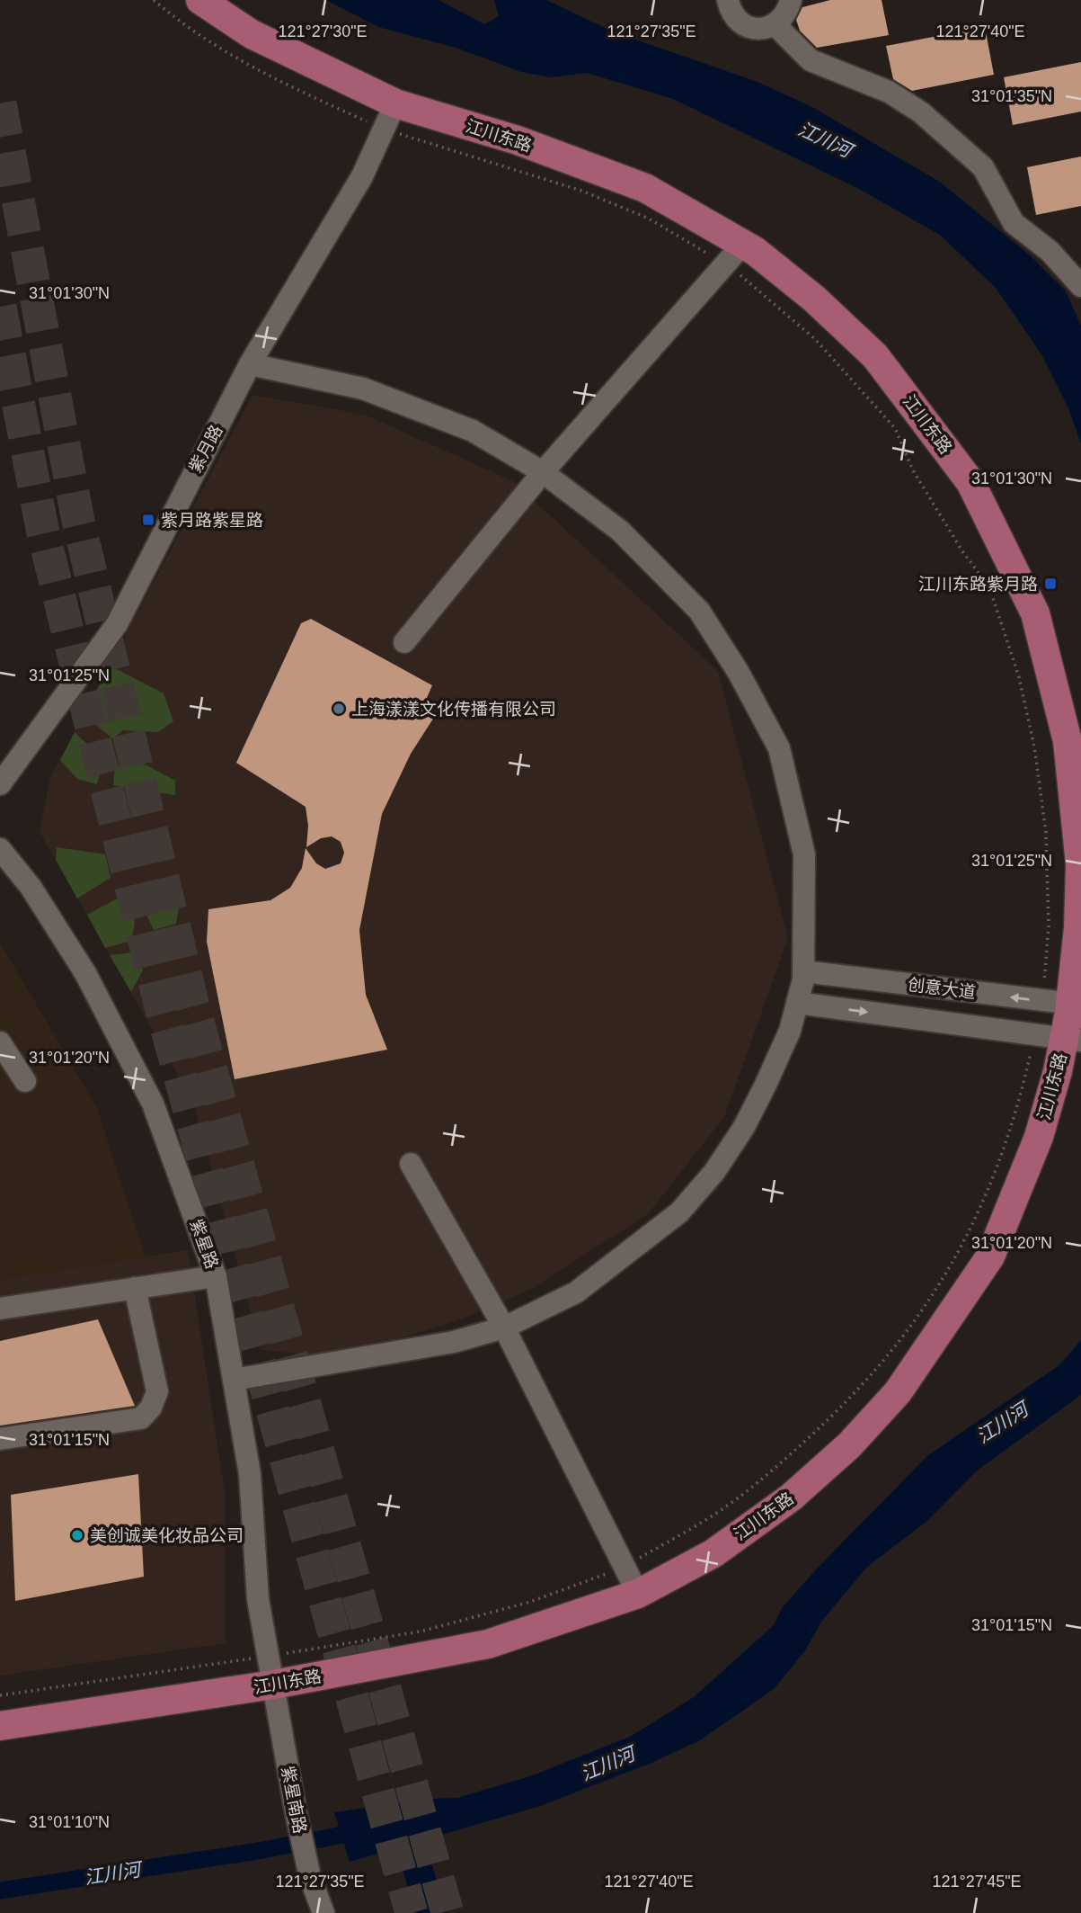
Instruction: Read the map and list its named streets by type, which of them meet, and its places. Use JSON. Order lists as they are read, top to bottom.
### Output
{
  "streets": {
    "main road": ["江川东路"],
    "street": [
      "紫月路",
      "创意大道",
      "紫星路",
      "紫星南路"
    ]
  },
  "crossings": [
    ["江川东路", "紫月路"],
    ["江川东路", "创意大道"],
    ["江川东路", "紫星路"],
    ["江川东路", "紫星南路"],
    ["紫星路", "紫星南路"]
  ],
  "water": ["江川河"],
  "places": {
    "transit": ["紫月路紫星路", "江川东路紫月路"],
    "other": ["上海漾漾文化传播有限公司", "美创诚美化妆品公司"]
  },
  "coordinates": [
    "121°27'30\"E",
    "121°27'35\"E",
    "121°27'40\"E",
    "31°01'35\"N",
    "31°01'30\"N",
    "31°01'25\"N",
    "31°01'20\"N",
    "31°01'15\"N",
    "31°01'10\"N",
    "121°27'45\"E"
  ]
}
